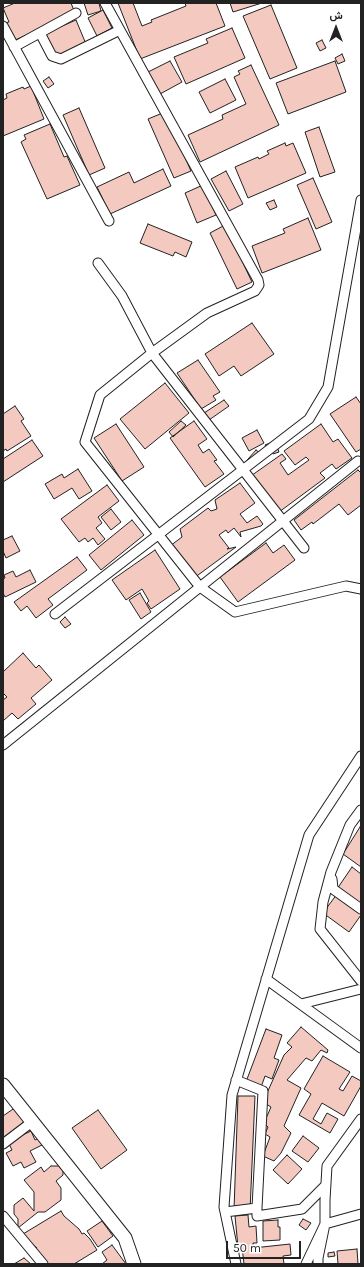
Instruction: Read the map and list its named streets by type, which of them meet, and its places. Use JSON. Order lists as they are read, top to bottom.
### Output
{
  "scale_bar": "50 m",
  "north": "top"
}
